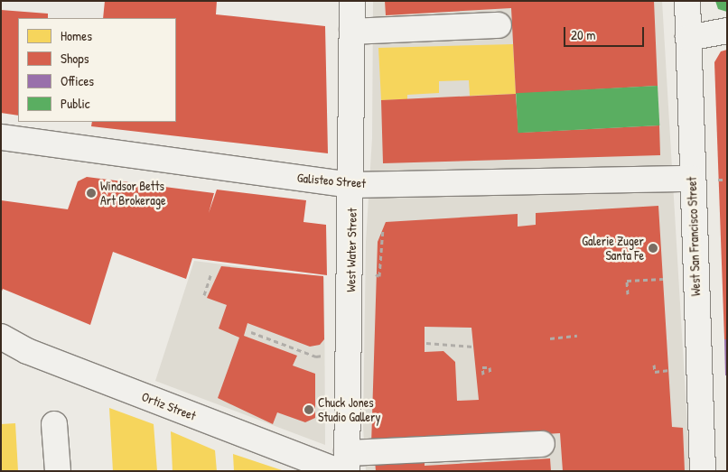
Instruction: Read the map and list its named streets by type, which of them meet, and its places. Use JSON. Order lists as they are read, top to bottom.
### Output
{
  "streets": {
    "street": [
      "Galisteo Street",
      "West San Francisco Street",
      "West Water Street",
      "Ortiz Street"
    ]
  },
  "crossings": [
    ["Galisteo Street", "West San Francisco Street"],
    ["Galisteo Street", "West Water Street"],
    ["West Water Street", "Ortiz Street"]
  ],
  "places": ["Windsor Betts Art Brokerage", "Galerie Zuger Santa Fe", "Chuck Jones Studio Gallery"],
  "legend": [
    "Homes",
    "Shops",
    "Offices",
    "Public"
  ],
  "scale_bar": "20 m"
}
